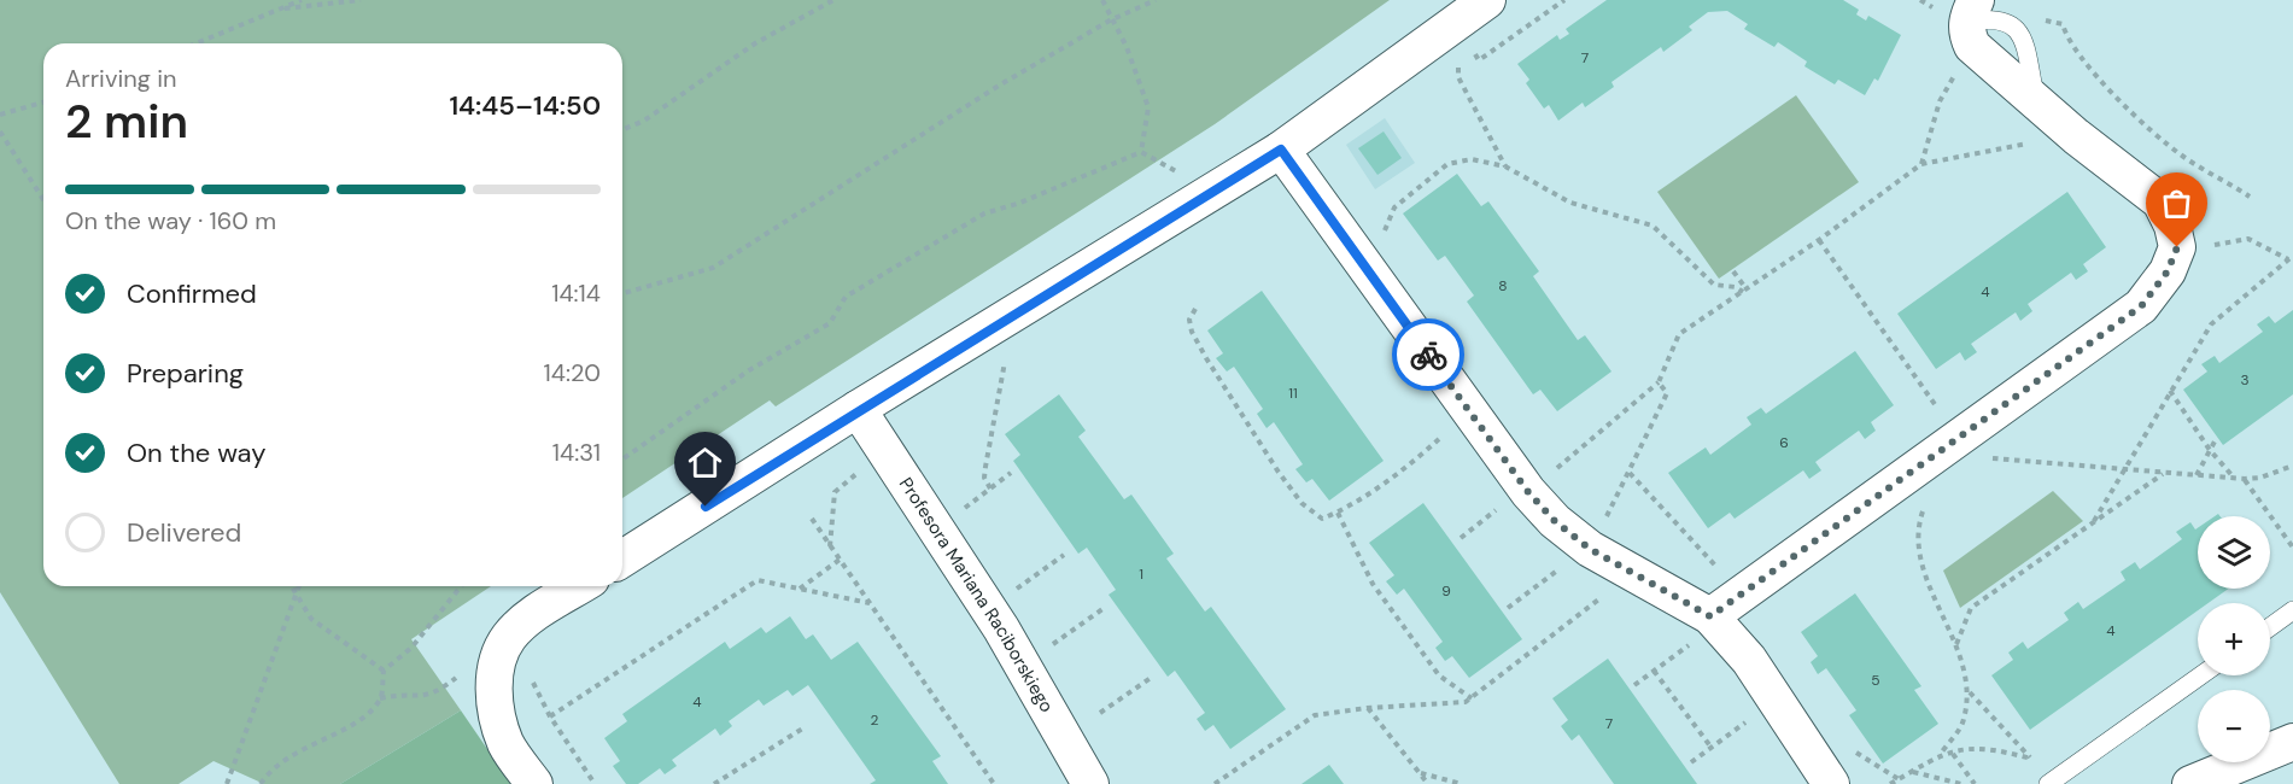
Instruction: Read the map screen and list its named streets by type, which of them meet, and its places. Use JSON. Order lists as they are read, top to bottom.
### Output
{
  "streets": {
    "street": ["Profesora Mariana Raciborskiego"]
  },
  "house_numbers": [
    "7",
    "8",
    "4",
    "3",
    "11",
    "6",
    "1",
    "9",
    "4",
    "5",
    "4",
    "2",
    "7"
  ],
  "page": {
    "heading": ["2 min", "Arriving in", "14:45–14:50"],
    "bar": "On the way · 160 m",
    "list": [
      ["Confirmed", "14:14"],
      ["Preparing", "14:20"],
      ["On the way", "14:31"],
      "Delivered"
    ],
    "map_buttons": ["+", "−"]
  }
}
